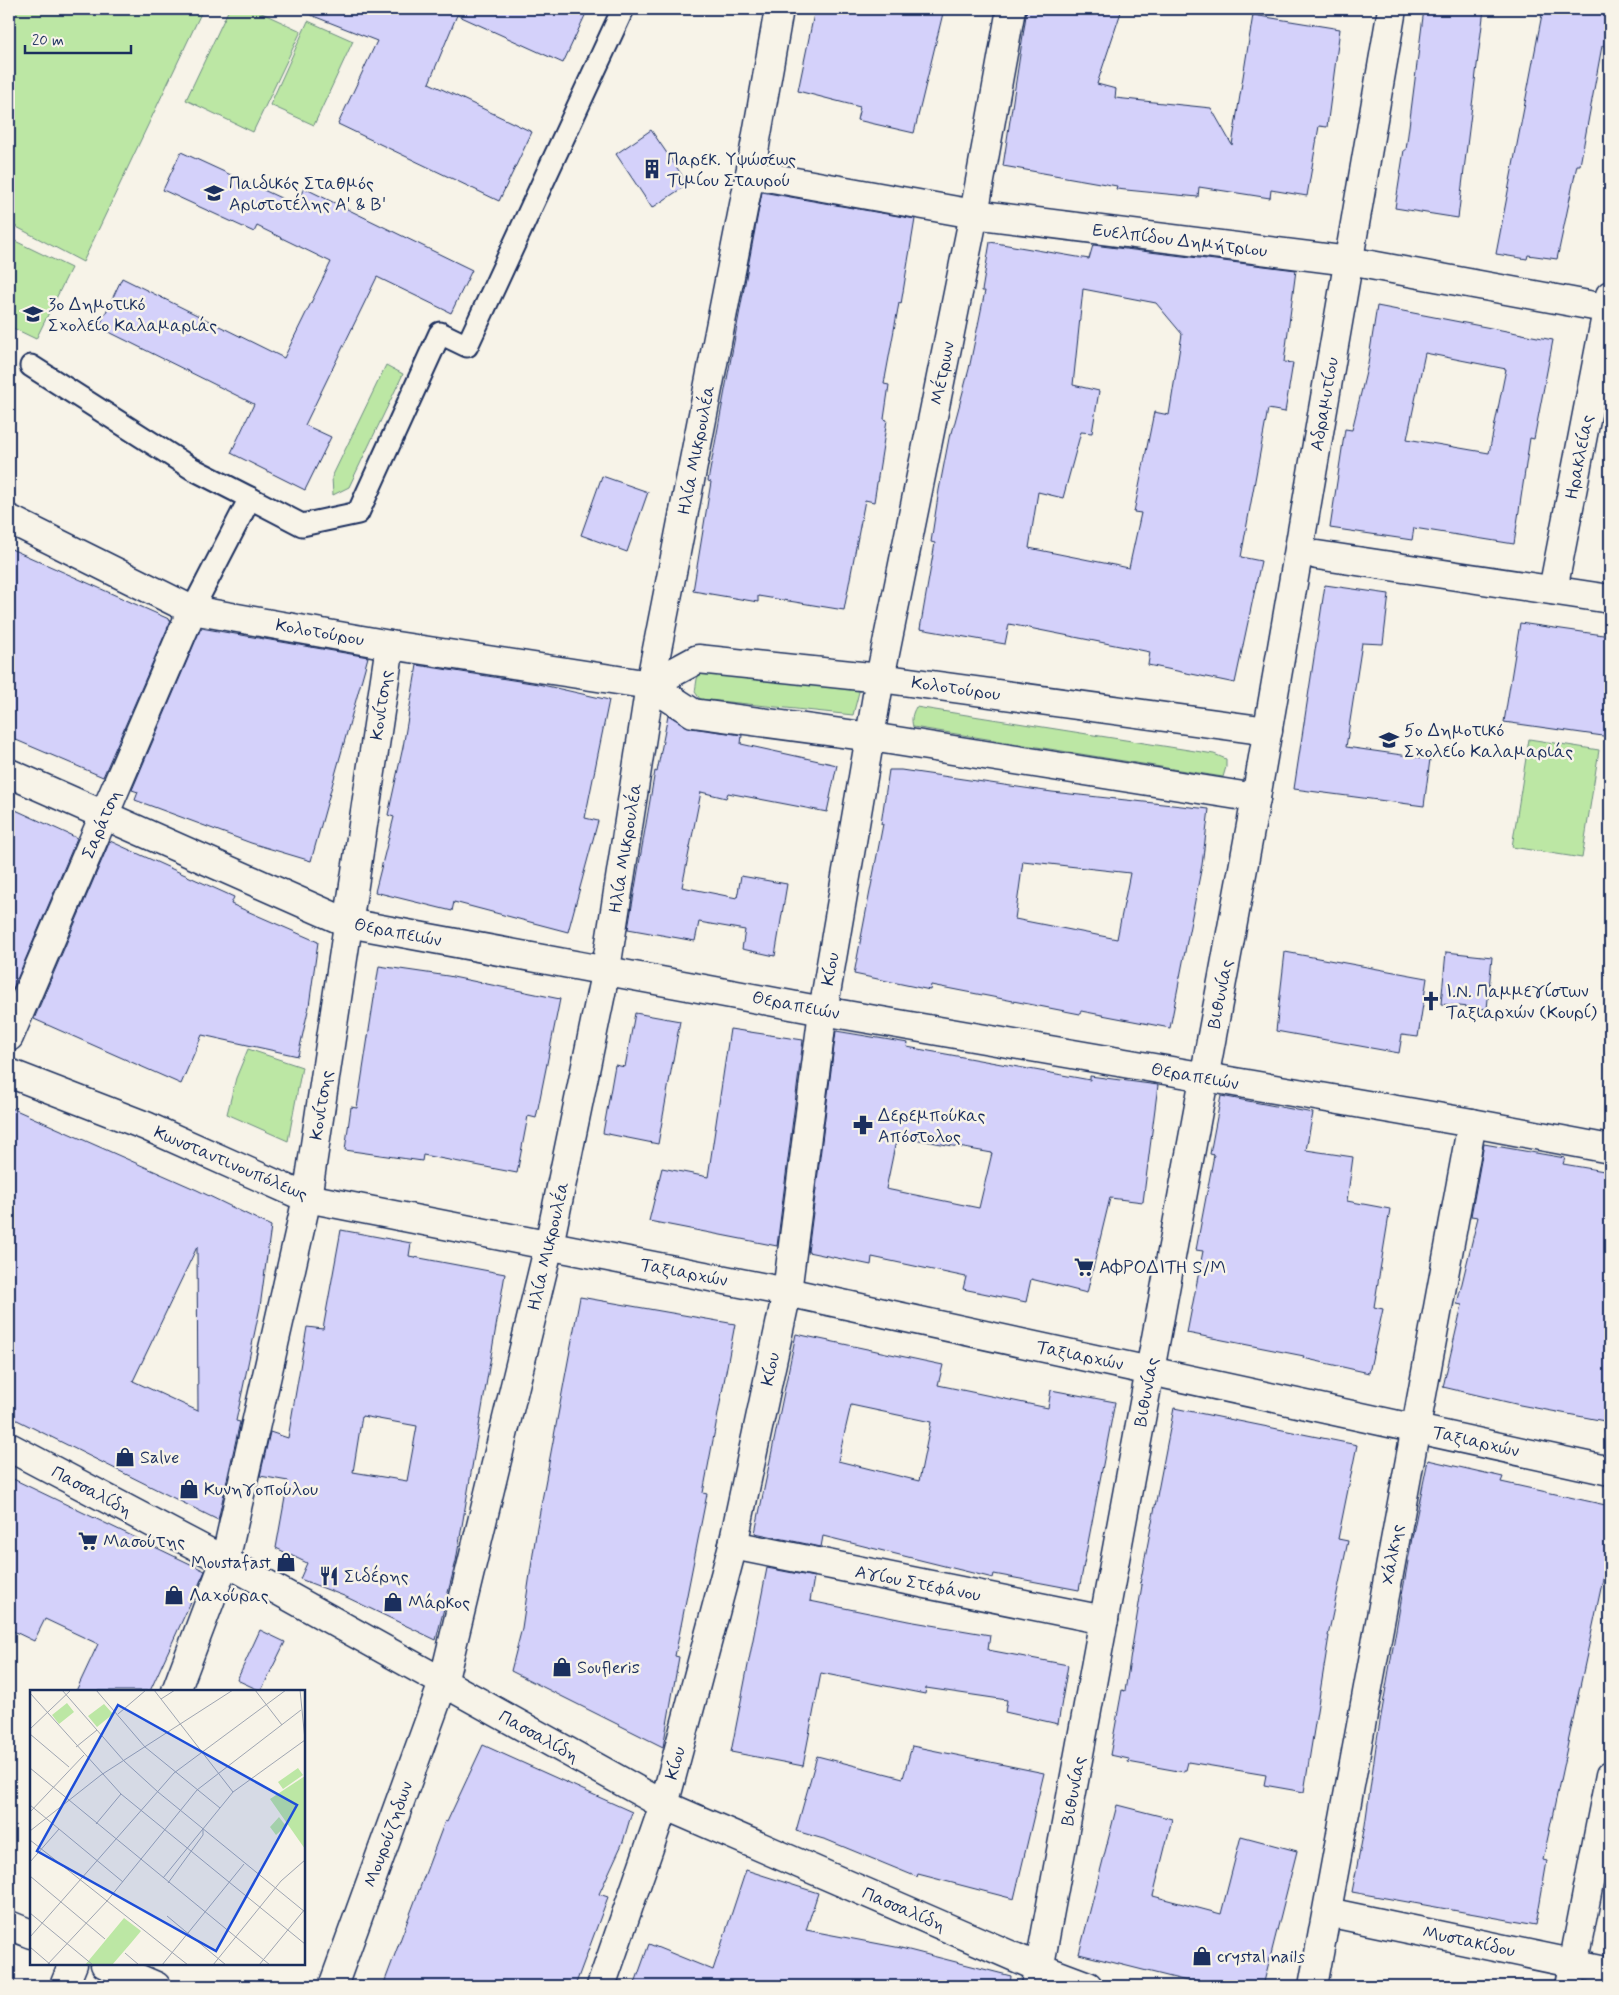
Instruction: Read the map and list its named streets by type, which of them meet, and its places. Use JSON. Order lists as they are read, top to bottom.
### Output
{
  "streets": {
    "street": [
      "Ευελπίδου Δημήτριου",
      "Μέτρων",
      "Αδραμυτίου",
      "Ηλία Μικρουλέα",
      "Ηρακλείας",
      "Κολοτούρου",
      "Κονίτσης",
      "Σαράτση",
      "Θεραπειών",
      "Κίου",
      "Βιθυνίας",
      "Κωνσταντινουπόλεως",
      "Ταξιαρχών",
      "Πασσαλίδη",
      "Χάλκης",
      "Αγίου Στεφάνου",
      "Μουρούζηδων",
      "Μυστακίδου"
    ]
  },
  "crossings": [
    ["Ευελπίδου Δημήτριου", "Μέτρων"],
    ["Ευελπίδου Δημήτριου", "Αδραμυτίου"],
    ["Ευελπίδου Δημήτριου", "Ηλία Μικρουλέα"],
    ["Ευελπίδου Δημήτριου", "Ηρακλείας"],
    ["Μέτρων", "Κολοτούρου"],
    ["Μέτρων", "Κίου"],
    ["Αδραμυτίου", "Κολοτούρου"],
    ["Αδραμυτίου", "Βιθυνίας"],
    ["Ηλία Μικρουλέα", "Κολοτούρου"],
    ["Ηλία Μικρουλέα", "Θεραπειών"],
    ["Ηλία Μικρουλέα", "Κωνσταντινουπόλεως"],
    ["Ηλία Μικρουλέα", "Ταξιαρχών"],
    ["Ηλία Μικρουλέα", "Πασσαλίδη"],
    ["Ηλία Μικρουλέα", "Μουρούζηδων"],
    ["Κολοτούρου", "Κονίτσης"],
    ["Κολοτούρου", "Σαράτση"],
    ["Κολοτούρου", "Κίου"],
    ["Κολοτούρου", "Βιθυνίας"],
    ["Κονίτσης", "Θεραπειών"],
    ["Κονίτσης", "Κωνσταντινουπόλεως"],
    ["Κονίτσης", "Πασσαλίδη"],
    ["Σαράτση", "Θεραπειών"],
    ["Θεραπειών", "Κίου"],
    ["Θεραπειών", "Βιθυνίας"],
    ["Θεραπειών", "Χάλκης"],
    ["Κίου", "Ταξιαρχών"],
    ["Κίου", "Πασσαλίδη"],
    ["Κίου", "Αγίου Στεφάνου"],
    ["Βιθυνίας", "Ταξιαρχών"],
    ["Βιθυνίας", "Πασσαλίδη"],
    ["Βιθυνίας", "Αγίου Στεφάνου"],
    ["Κωνσταντινουπόλεως", "Ταξιαρχών"],
    ["Ταξιαρχών", "Χάλκης"],
    ["Πασσαλίδη", "Μουρούζηδων"],
    ["Χάλκης", "Μυστακίδου"]
  ],
  "places": {
    "building": ["Παρεκ. Υψώσεως Τιμίου Σταυρού"],
    "school or university": ["Παιδικός Σταθμός Αριστοτέλης Α' & Β'", "3ο Δημοτικό Σχολείο Καλαμαριάς", "5ο Δημοτικό Σχολείο Καλαμαριάς"],
    "church": ["Ι.Ν. Παμμεγίστων Ταξιαρχών (Κουρί)"],
    "pharmacy": ["Δερεμπούκας Απόστολος"],
    "supermarket": ["ΑΦΡΟΔΙΤΗ S/M", "Μασούτης"],
    "shop": [
      "Salve",
      "Κυνηγοπούλου",
      "Moustafast",
      "Λαχούρας",
      "Μάρκος",
      "Soufleris",
      "crystal nails"
    ],
    "restaurant": ["Σιδέρης"]
  },
  "scale_bar": "20 m"
}
